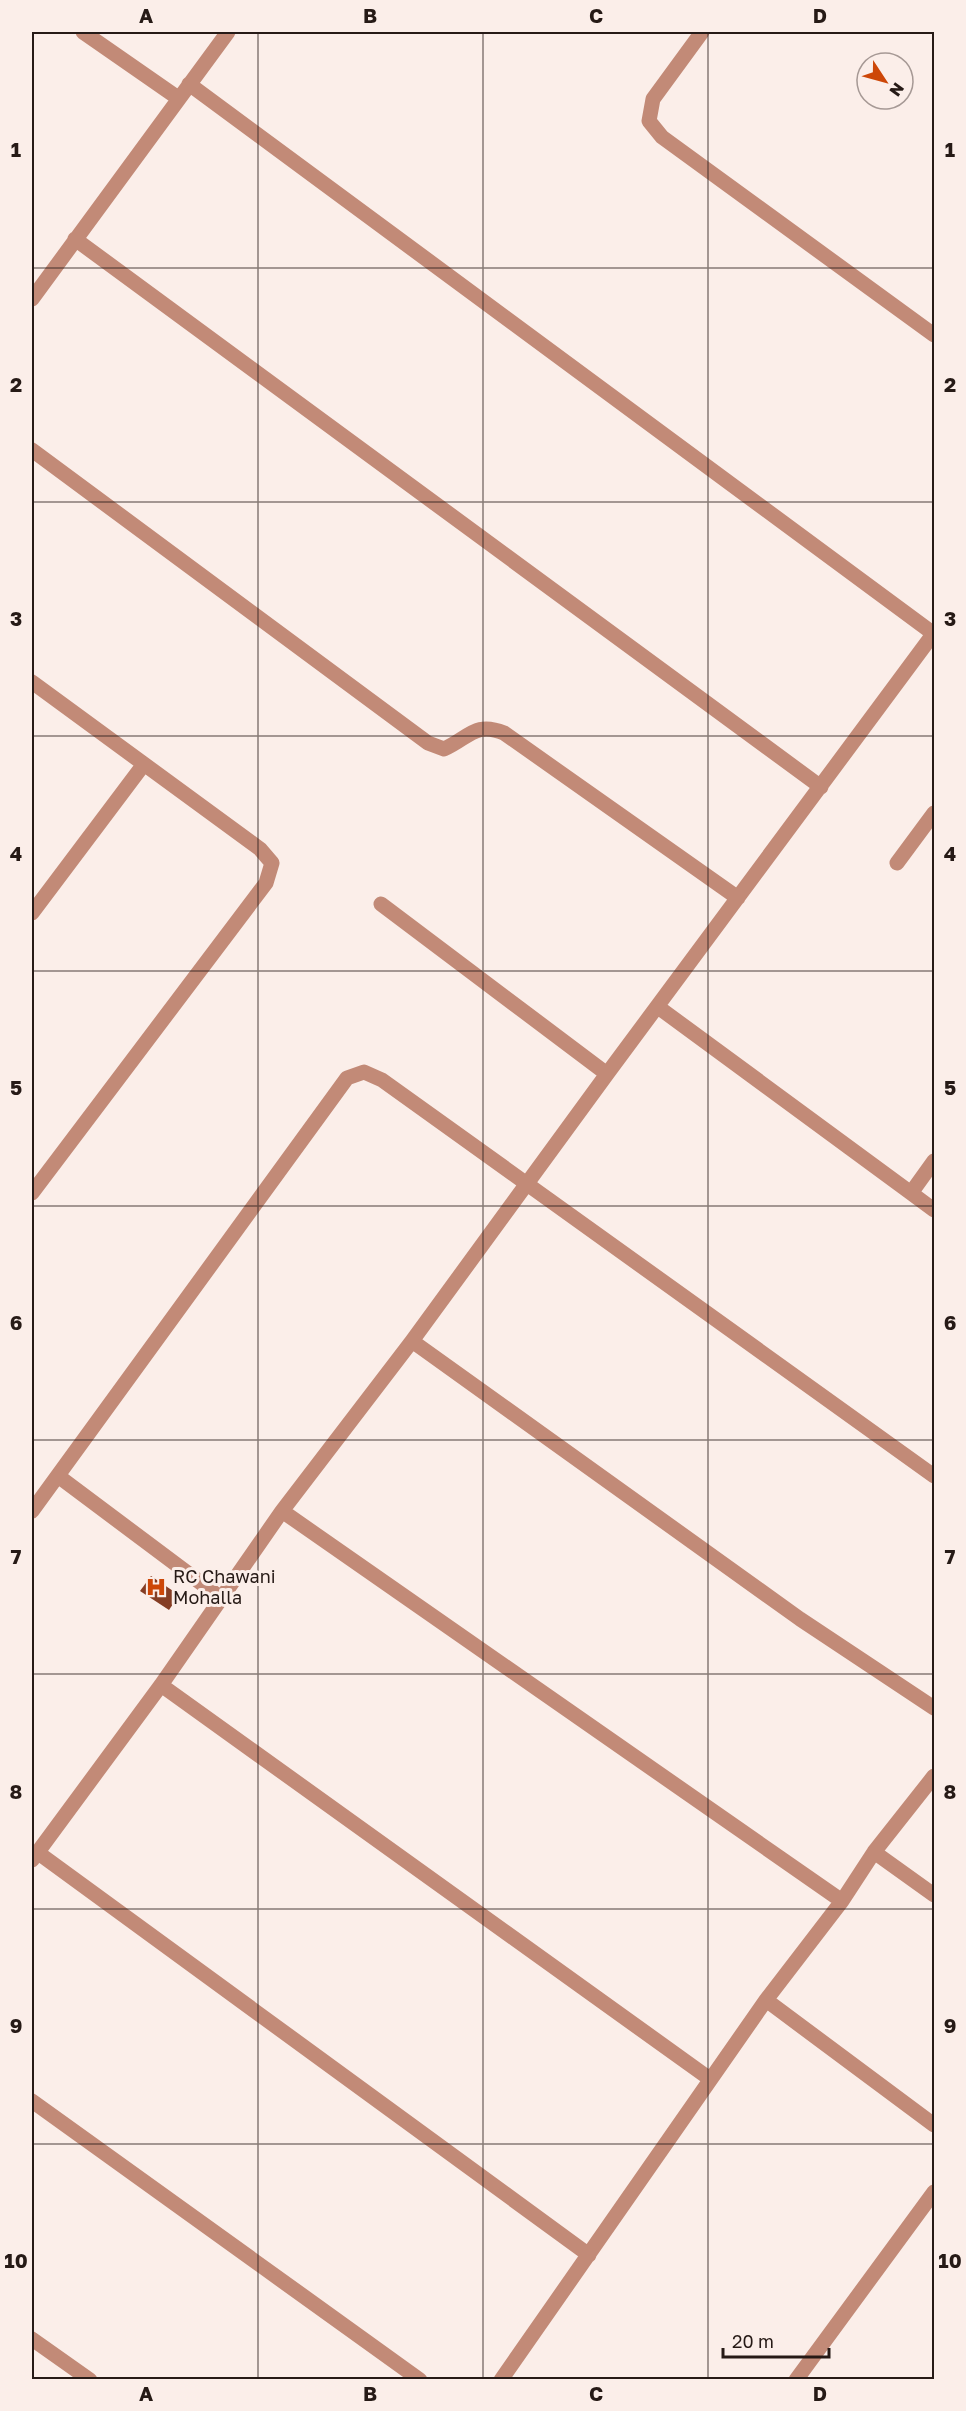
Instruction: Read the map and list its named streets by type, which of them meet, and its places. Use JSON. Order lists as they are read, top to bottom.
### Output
{
  "places": {
    "hospital": ["RC Chawani Mohalla"]
  },
  "scale_bar": "20 m",
  "north": "bottom right",
  "grid": {
    "columns": [
      "A",
      "B",
      "C",
      "D"
    ],
    "rows": [
      "1",
      "2",
      "3",
      "4",
      "5",
      "6",
      "7",
      "8",
      "9",
      "10"
    ]
  }
}
